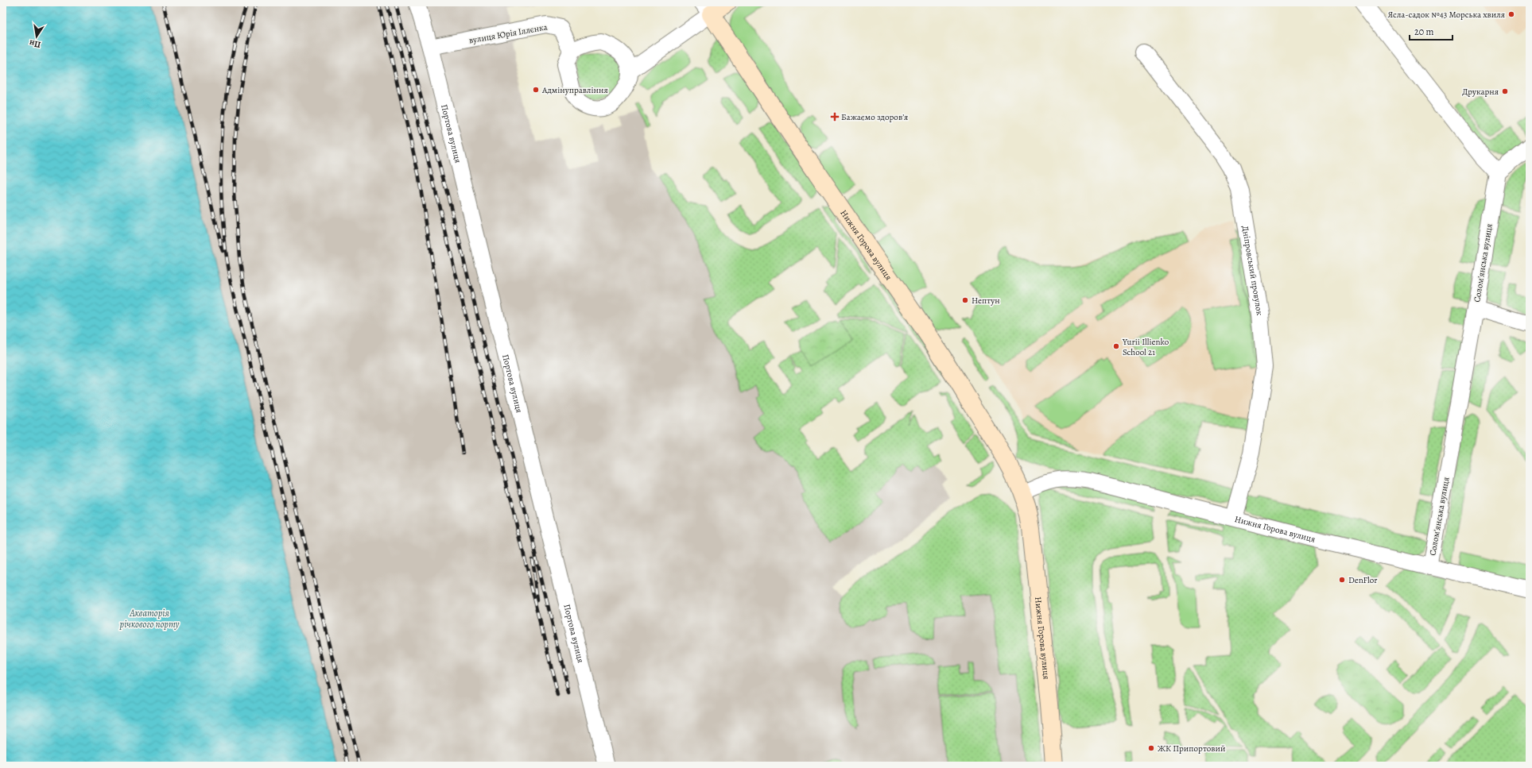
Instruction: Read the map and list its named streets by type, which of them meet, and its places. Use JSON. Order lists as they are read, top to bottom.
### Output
{
  "streets": {
    "street": [
      "вулиця Юрія Іллєнка",
      "Портова вулиця",
      "Нижня Горова вулиця",
      "Соломʼянська вулиця",
      "Дніпровський провулок"
    ]
  },
  "crossings": [
    ["вулиця Юрія Іллєнка", "Портова вулиця"],
    ["Нижня Горова вулиця", "Соломʼянська вулиця"],
    ["Нижня Горова вулиця", "Дніпровський провулок"]
  ],
  "water": ["Акваторія річкового порту"],
  "places": {
    "other": [
      "Ясла-садок №43 Морська хвиля",
      "Адмінуправління",
      "Друкарня",
      "Нептун",
      "Yurii Illienko School 21",
      "DenFlor",
      "ЖК Припортовий"
    ],
    "health": ["Бажаємо здоровʼя"]
  },
  "scale_bar": "20 m",
  "north": "bottom"
}
